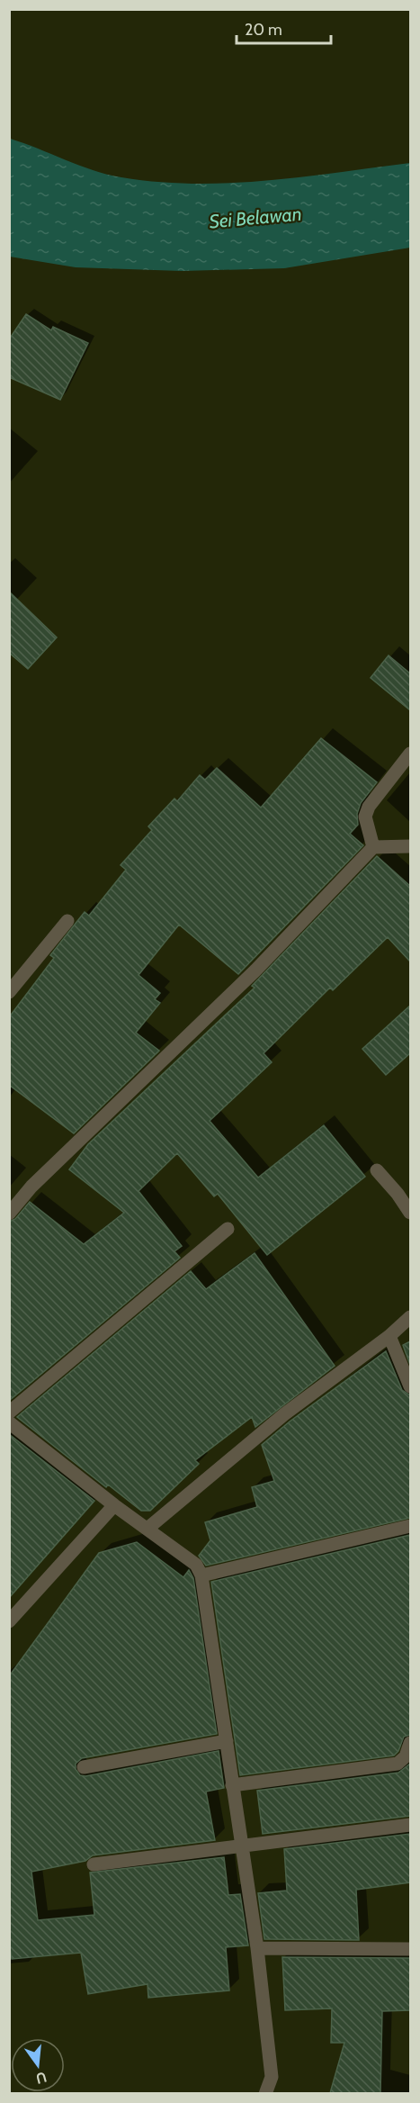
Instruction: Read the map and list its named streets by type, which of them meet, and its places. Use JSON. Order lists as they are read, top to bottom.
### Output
{
  "water": ["Sei Belawan"],
  "scale_bar": "20 m",
  "north": "bottom"
}
